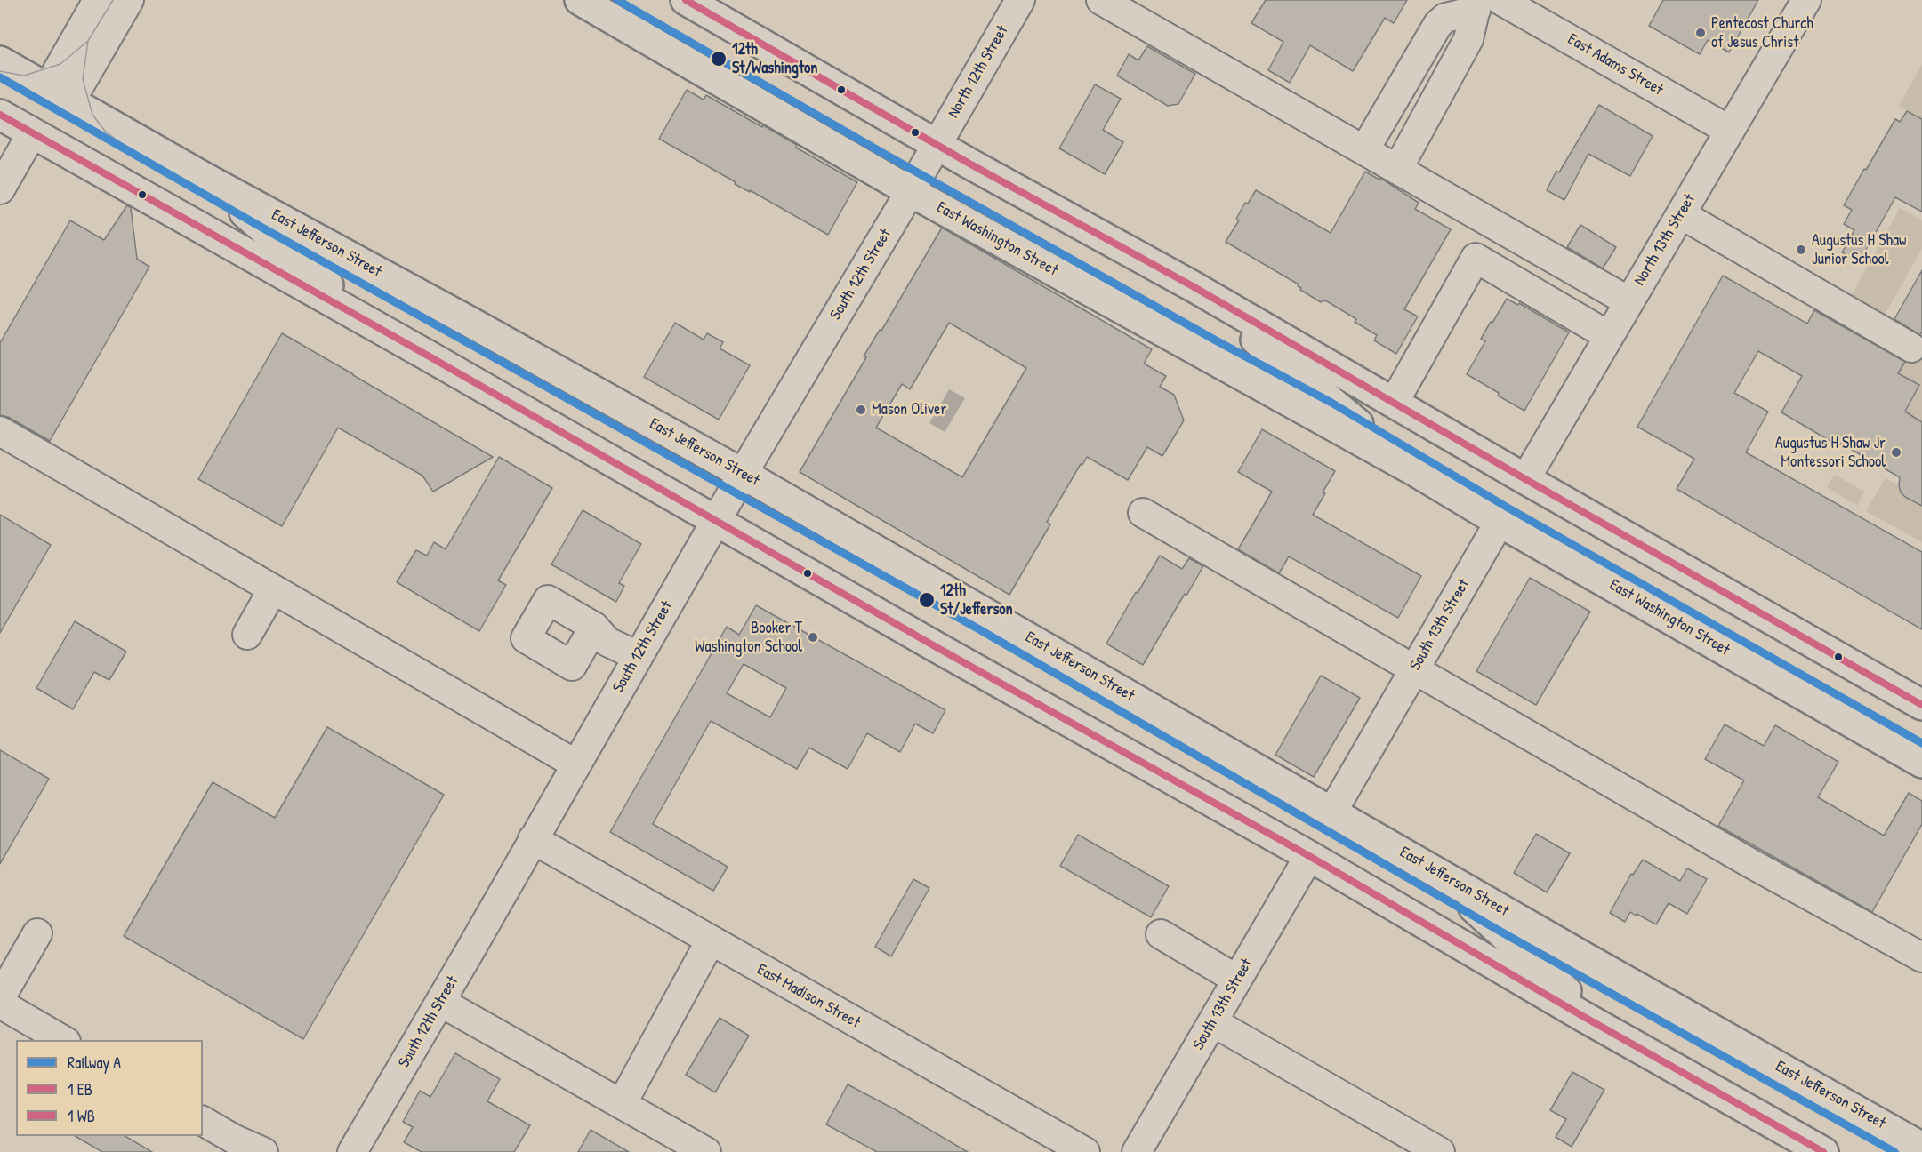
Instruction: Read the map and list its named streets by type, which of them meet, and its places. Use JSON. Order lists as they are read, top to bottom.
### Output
{
  "streets": {
    "main road": ["East Washington Street", "East Jefferson Street"],
    "street": [
      "East Adams Street",
      "North 12th Street",
      "North 13th Street",
      "South 12th Street",
      "South 13th Street",
      "East Madison Street"
    ]
  },
  "crossings": [
    ["East Adams Street", "North 13th Street"],
    ["North 12th Street", "East Washington Street"],
    ["North 12th Street", "South 12th Street"],
    ["East Washington Street", "North 13th Street"],
    ["East Washington Street", "South 12th Street"],
    ["East Washington Street", "South 13th Street"],
    ["East Jefferson Street", "South 12th Street"],
    ["East Jefferson Street", "South 13th Street"],
    ["South 12th Street", "East Madison Street"]
  ],
  "places": [
    "Pentecost Church of Jesus Christ",
    "12th St/Washington",
    "Augustus H Shaw Junior School",
    "Mason Oliver",
    "Augustus H Shaw Jr Montessori School",
    "12th St/Jefferson",
    "Booker T Washington School"
  ],
  "lines": ["rail line A"],
  "legend": ["Railway A", "1 EB", "1 WB"]
}
